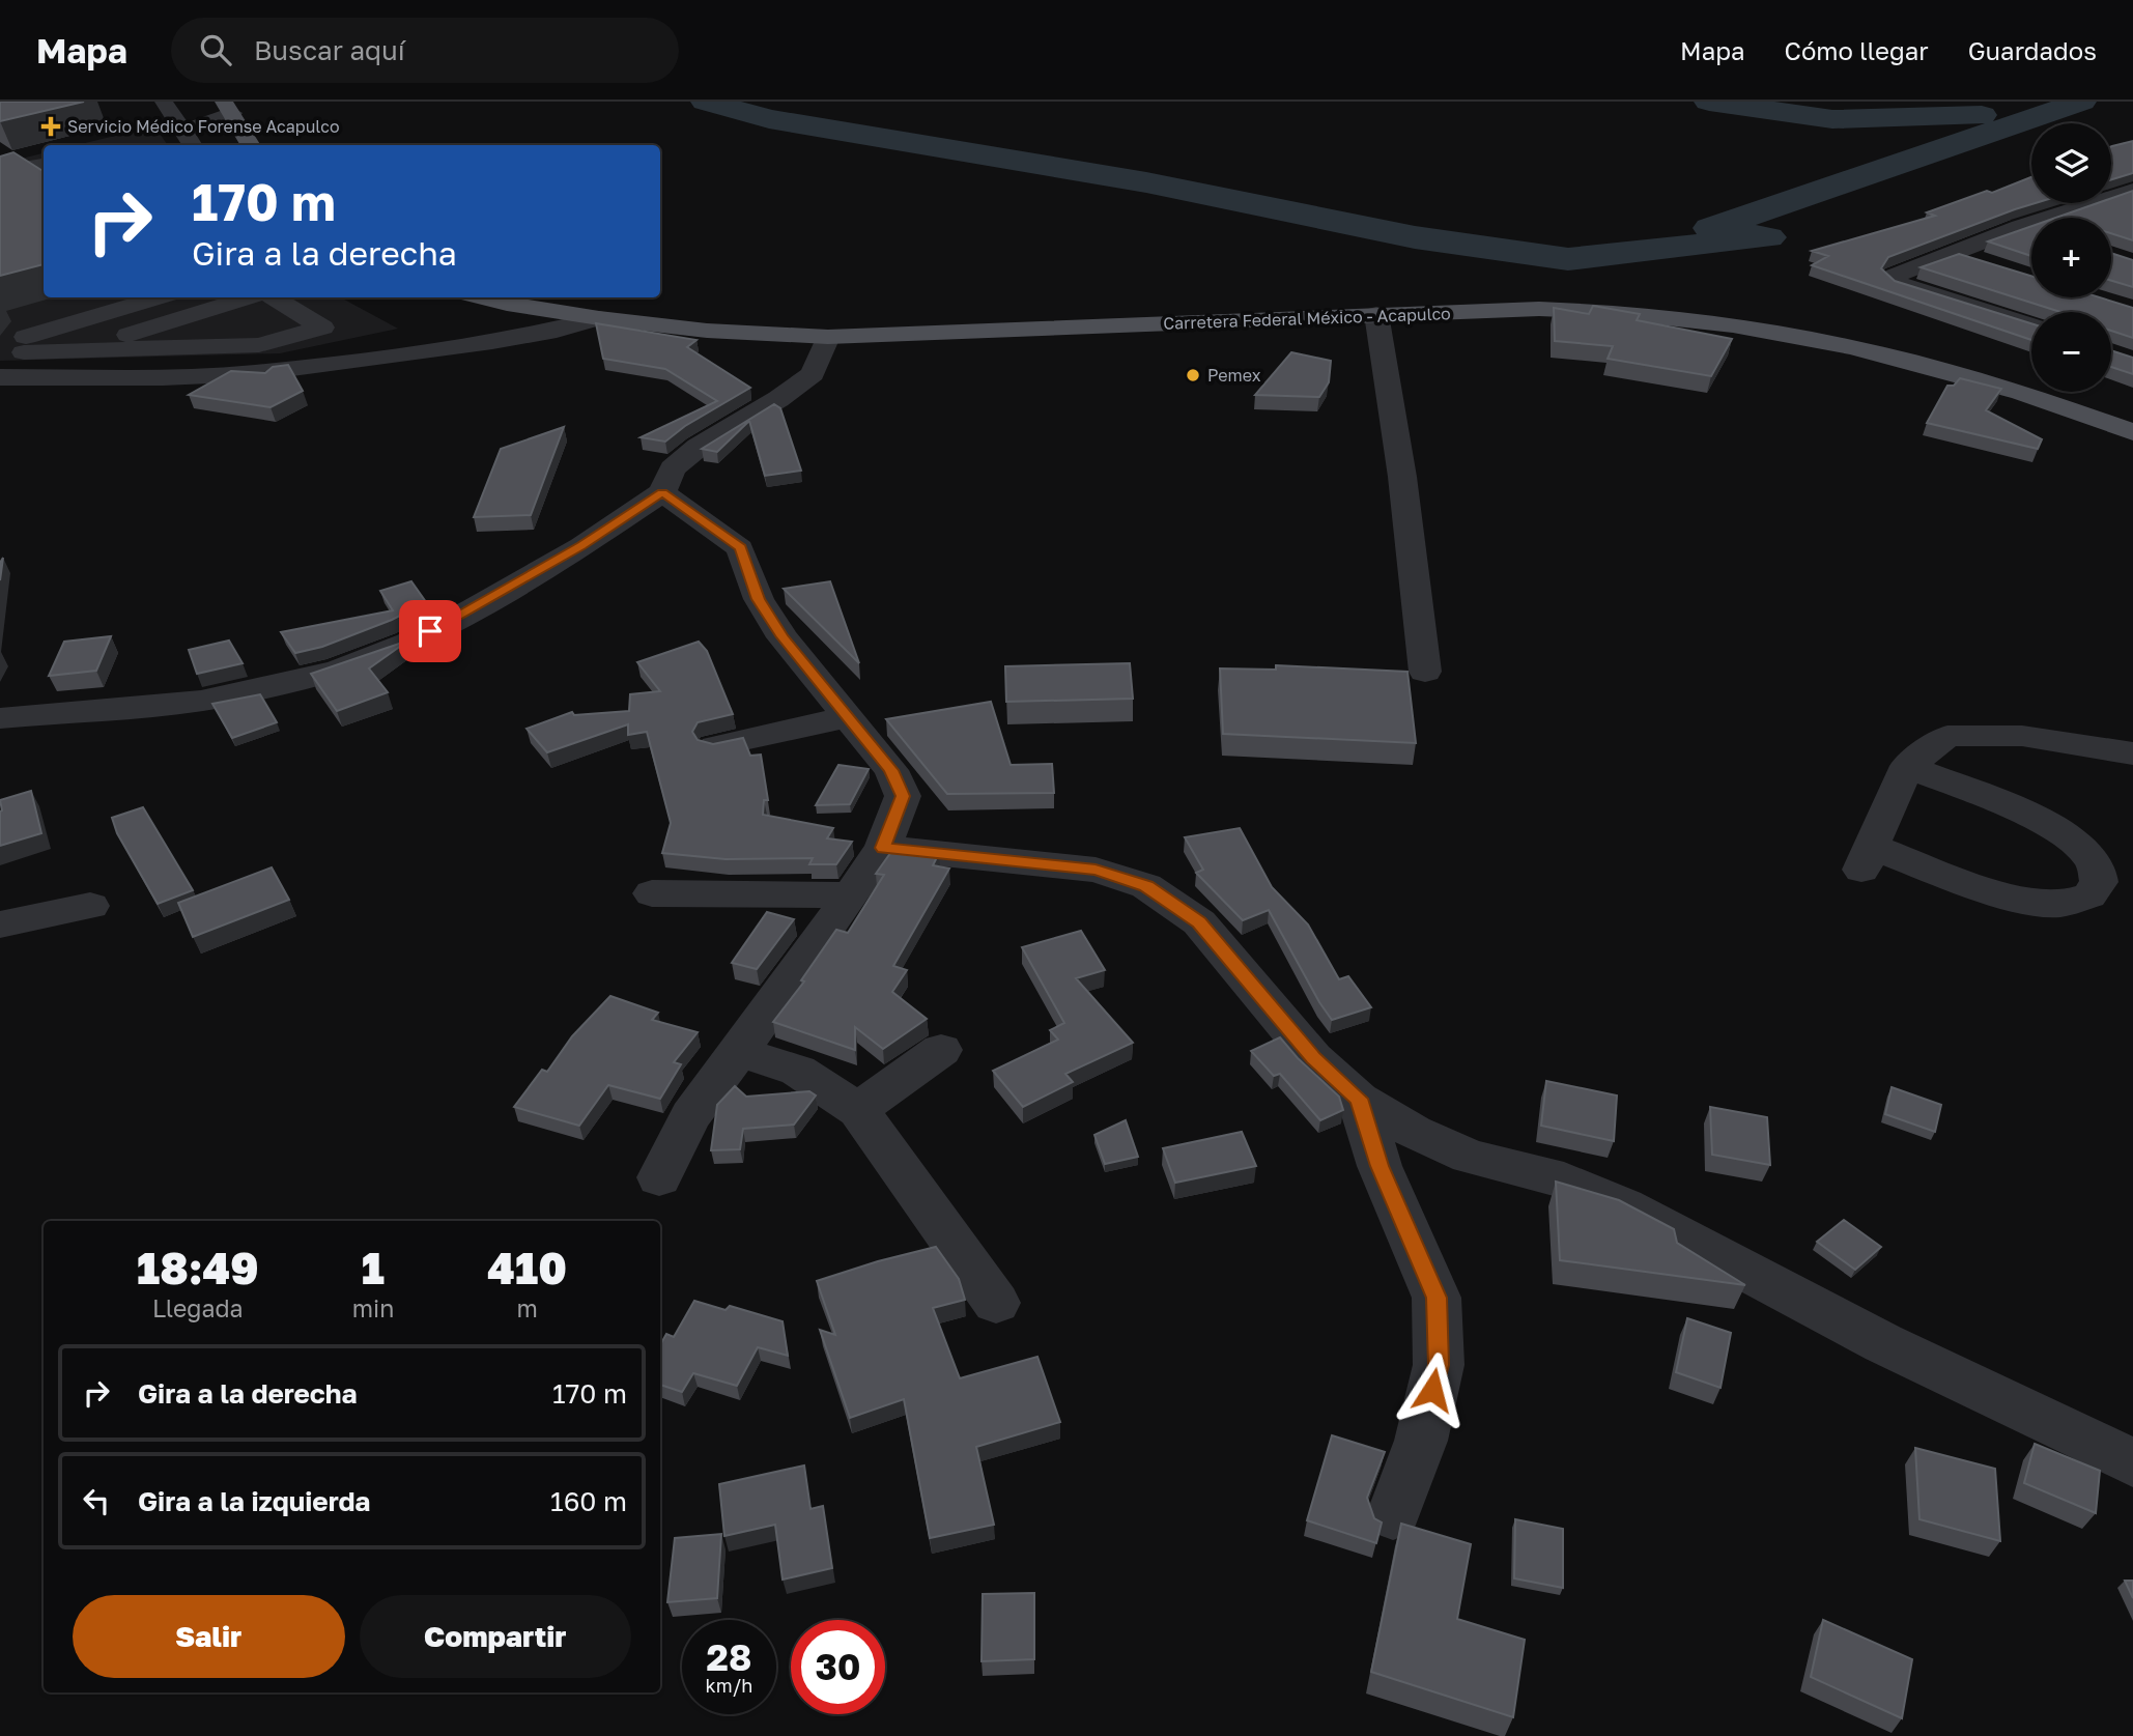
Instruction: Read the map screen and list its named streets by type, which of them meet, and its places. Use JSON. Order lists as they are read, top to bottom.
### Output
{
  "streets": {
    "main road": ["Carretera Federal México - Acapulco"]
  },
  "places": {
    "health": ["Servicio Médico Forense Acapulco"],
    "other": ["Pemex"]
  },
  "page": {
    "header": "Mapa",
    "search": "Buscar aquí",
    "nav": ["Mapa", "Cómo llegar", "Guardados"],
    "map_buttons": ["+", "−"],
    "turn": ["170 m", "Gira a la derecha"],
    "eta": [
      "18:49",
      "Llegada",
      "1",
      "min",
      "410",
      "m"
    ],
    "list": [
      {
        "name": "Gira a la derecha",
        "value": "170 m"
      },
      {
        "name": "Gira a la izquierda",
        "value": "160 m"
      }
    ],
    "buttons": ["Salir", "Compartir"],
    "speed": "28 km/h",
    "limit": "30"
  }
}
